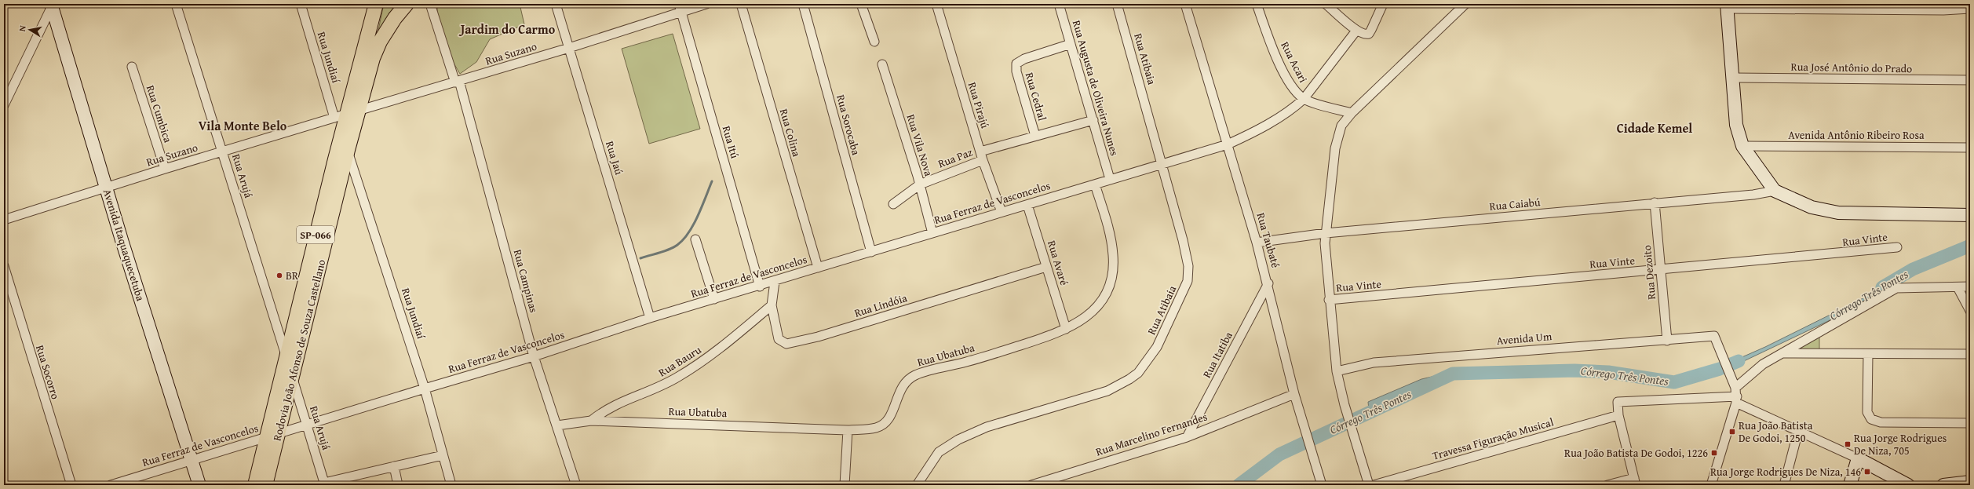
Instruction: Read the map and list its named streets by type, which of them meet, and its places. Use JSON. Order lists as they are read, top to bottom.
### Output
{
  "streets": {
    "main road": ["SP-066", "Avenida Itaquaquecetuba", "Rodovia João Afonso de Souza Castellano"],
    "street": [
      "Rua Suzano",
      "Rua Jundiaí",
      "Rua Atibaia",
      "Rua Acari",
      "Rua José Antônio do Prado",
      "Rua Augusta de Oliveira Nunes",
      "Rua Cedral",
      "Rua Pirajú",
      "Rua Cumbica",
      "Rua Sorocaba",
      "Rua Colina",
      "Avenida Antônio Ribeiro Rosa",
      "Rua Itú",
      "Rua Vila Nova",
      "Rua Jaú",
      "Rua Paz",
      "Rua Arujá",
      "Rua Ferraz de Vasconcelos",
      "Rua Caiabú",
      "Rua Vinte",
      "Rua Taubaté",
      "Rua Avaré",
      "Rua Dezoito",
      "Rua Campinas",
      "Rua Lindóia",
      "Avenida Um",
      "Rua Ubatuba",
      "Rua Itatiba",
      "Rua Bauru",
      "Rua Socorro",
      "Rua Marcelino Fernandes",
      "Travessa Figuração Musical"
    ]
  },
  "crossings": [
    ["Rua Suzano", "Rua Jundiaí"],
    ["Rua Suzano", "Rua Cumbica"],
    ["Rua Suzano", "Rua Itú"],
    ["Rua Suzano", "Rua Jaú"],
    ["Rua Suzano", "Rua Arujá"],
    ["Rua Suzano", "Avenida Itaquaquecetuba"],
    ["Rua Suzano", "Rua Campinas"],
    ["Rua Suzano", "Rodovia João Afonso de Souza Castellano"],
    ["Rua Jundiaí", "Rua Ferraz de Vasconcelos"],
    ["Rua Jundiaí", "Rodovia João Afonso de Souza Castellano"],
    ["Rua Atibaia", "Rua Ferraz de Vasconcelos"],
    ["Rua Acari", "Rua Ferraz de Vasconcelos"],
    ["Rua Augusta de Oliveira Nunes", "Rua Cedral"],
    ["Rua Augusta de Oliveira Nunes", "Rua Paz"],
    ["Rua Augusta de Oliveira Nunes", "Rua Ferraz de Vasconcelos"],
    ["Rua Cedral", "Rua Paz"],
    ["Rua Pirajú", "Rua Paz"],
    ["Rua Pirajú", "Rua Ferraz de Vasconcelos"],
    ["Rua Sorocaba", "Rua Ferraz de Vasconcelos"],
    ["Rua Colina", "Rua Ferraz de Vasconcelos"],
    ["Rua Itú", "Rua Ferraz de Vasconcelos"],
    ["Rua Vila Nova", "Rua Paz"],
    ["Rua Vila Nova", "Rua Ferraz de Vasconcelos"],
    ["Rua Jaú", "Rua Ferraz de Vasconcelos"],
    ["Rua Arujá", "Rua Ferraz de Vasconcelos"],
    ["Rua Arujá", "Rodovia João Afonso de Souza Castellano"],
    ["Rua Ferraz de Vasconcelos", "Rua Taubaté"],
    ["Rua Ferraz de Vasconcelos", "Avenida Itaquaquecetuba"],
    ["Rua Ferraz de Vasconcelos", "Rua Avaré"],
    ["Rua Ferraz de Vasconcelos", "Rua Campinas"],
    ["Rua Ferraz de Vasconcelos", "Rua Lindóia"],
    ["Rua Ferraz de Vasconcelos", "Rodovia João Afonso de Souza Castellano"],
    ["Rua Ferraz de Vasconcelos", "Rua Ubatuba"],
    ["Rua Caiabú", "Rua Taubaté"],
    ["Rua Caiabú", "Rua Dezoito"],
    ["Rua Vinte", "Rua Dezoito"],
    ["Rua Taubaté", "Rua Itatiba"],
    ["Rua Taubaté", "Rua Marcelino Fernandes"],
    ["Rua Avaré", "Rua Lindóia"],
    ["Rua Avaré", "Rua Ubatuba"],
    ["Rua Dezoito", "Avenida Um"],
    ["Rua Campinas", "Rua Ubatuba"],
    ["Rua Lindóia", "Rua Bauru"],
    ["Rua Ubatuba", "Rua Bauru"],
    ["Rua Itatiba", "Rua Marcelino Fernandes"]
  ],
  "districts": ["Jardim do Carmo", "Vila Monte Belo", "Cidade Kemel"],
  "water": ["Córrego Três Pontes"],
  "places": {
    "other": ["BR"],
    "transit": [
      "Rua João Batista De Godoi, 1250",
      "Rua Jorge Rodrigues De Niza, 705",
      "Rua João Batista De Godoi, 1226",
      "Rua Jorge Rodrigues De Niza, 146"
    ]
  },
  "north": "left"
}
